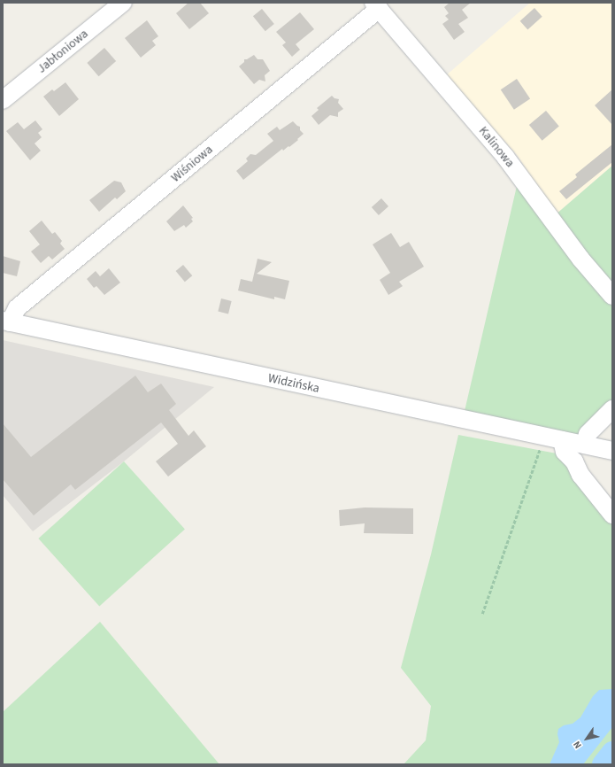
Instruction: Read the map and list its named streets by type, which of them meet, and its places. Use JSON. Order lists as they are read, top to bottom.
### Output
{
  "streets": {
    "street": [
      "Jabłoniowa",
      "Kalinowa",
      "Wiśniowa",
      "Widzińska"
    ]
  },
  "crossings": [
    ["Kalinowa", "Wiśniowa"],
    ["Wiśniowa", "Widzińska"]
  ],
  "north": "bottom left"
}
